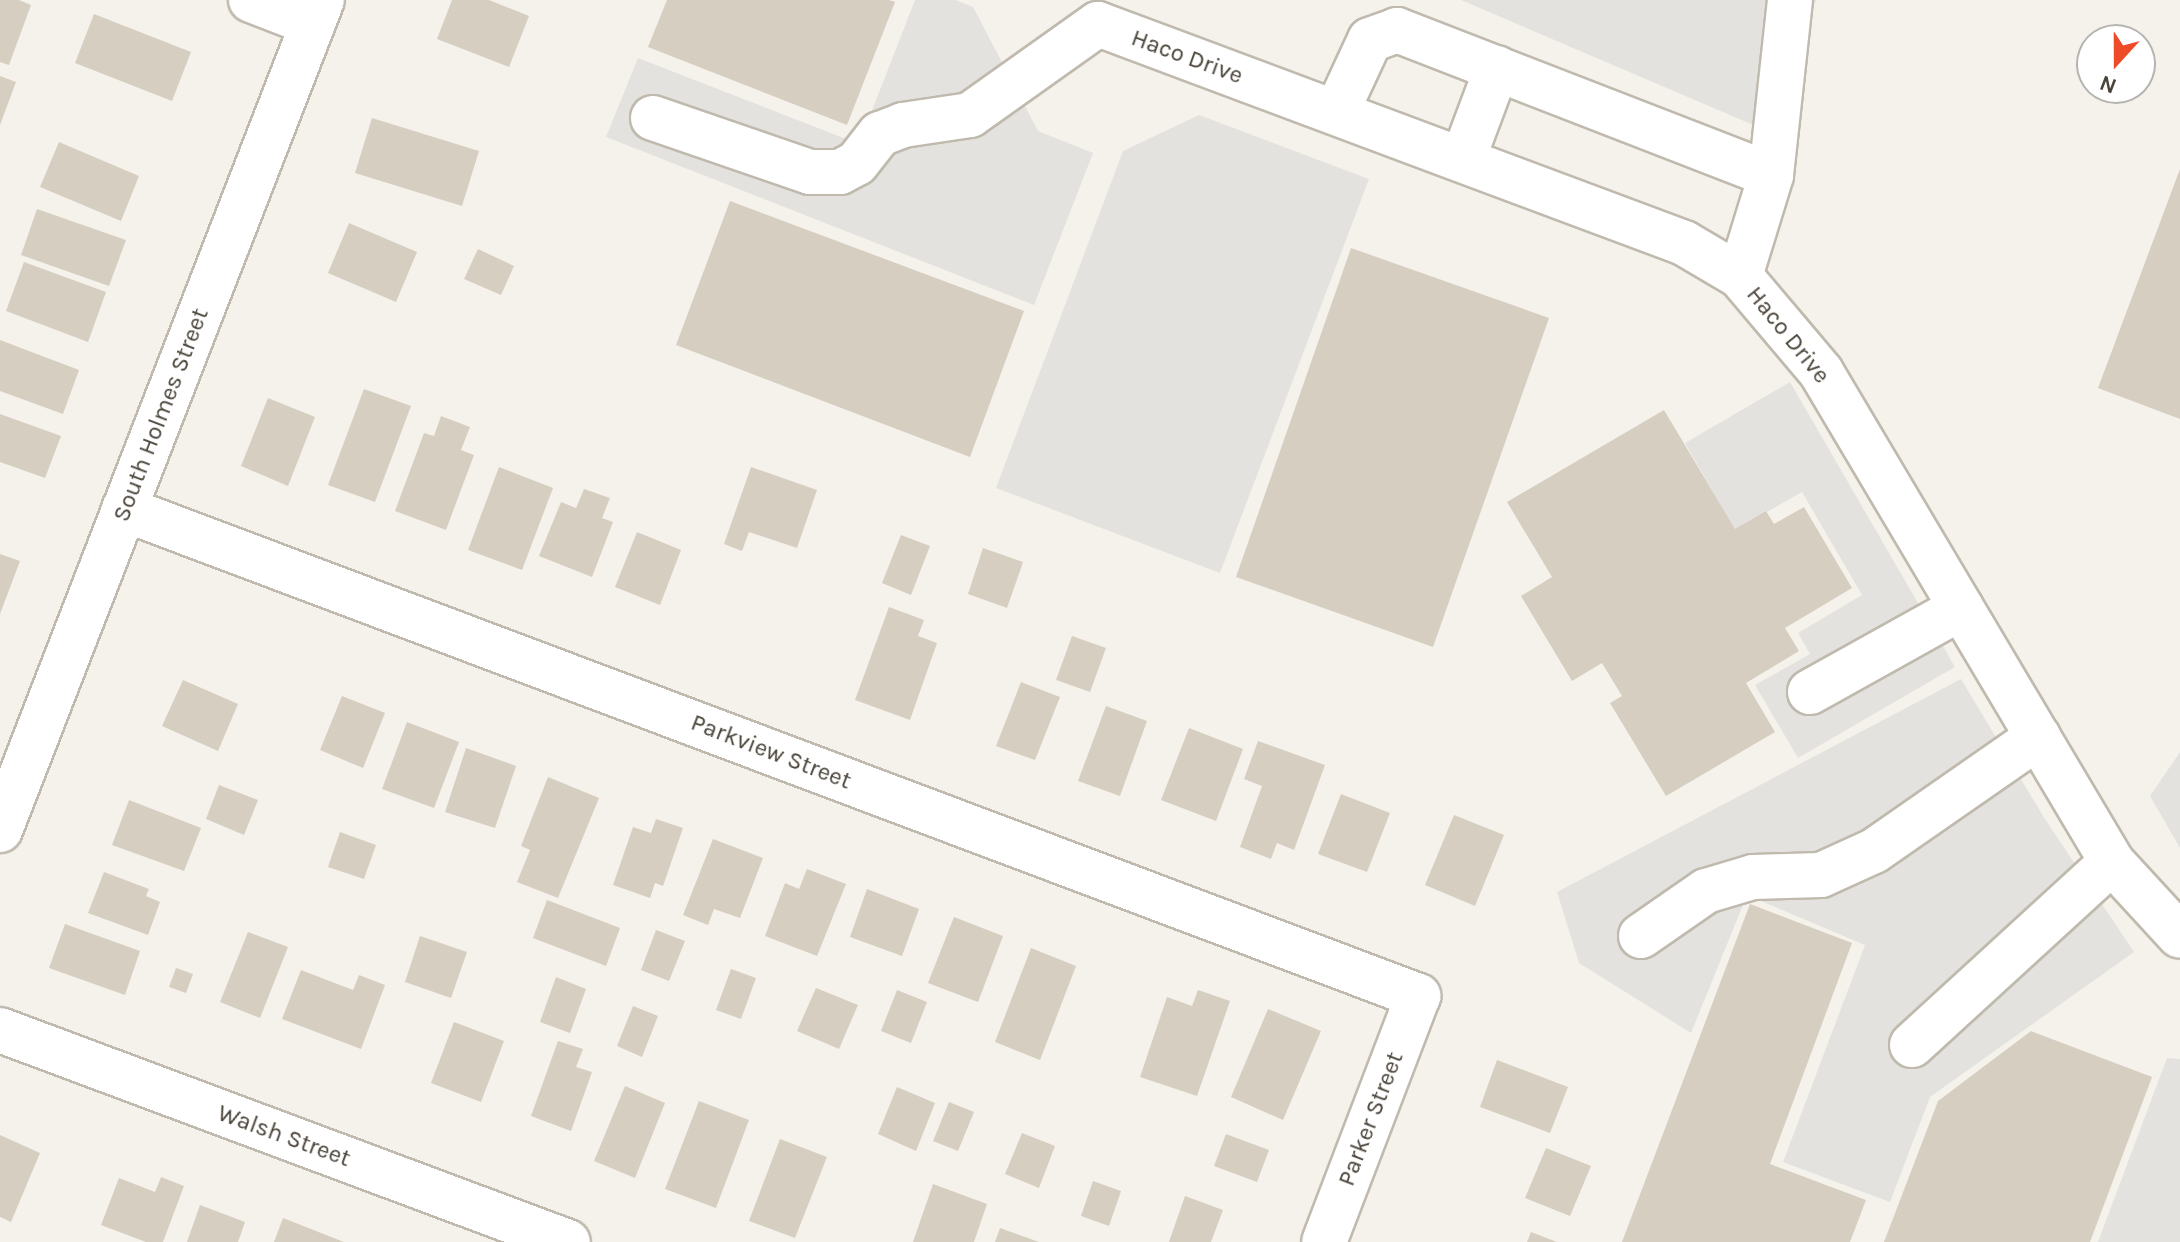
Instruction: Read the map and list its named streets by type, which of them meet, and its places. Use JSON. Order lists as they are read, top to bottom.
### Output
{
  "streets": {
    "street": [
      "Haco Drive",
      "South Holmes Street",
      "Parkview Street",
      "Parker Street",
      "Walsh Street"
    ]
  },
  "crossings": [
    ["South Holmes Street", "Parkview Street"],
    ["Parkview Street", "Parker Street"]
  ],
  "north": "bottom"
}
